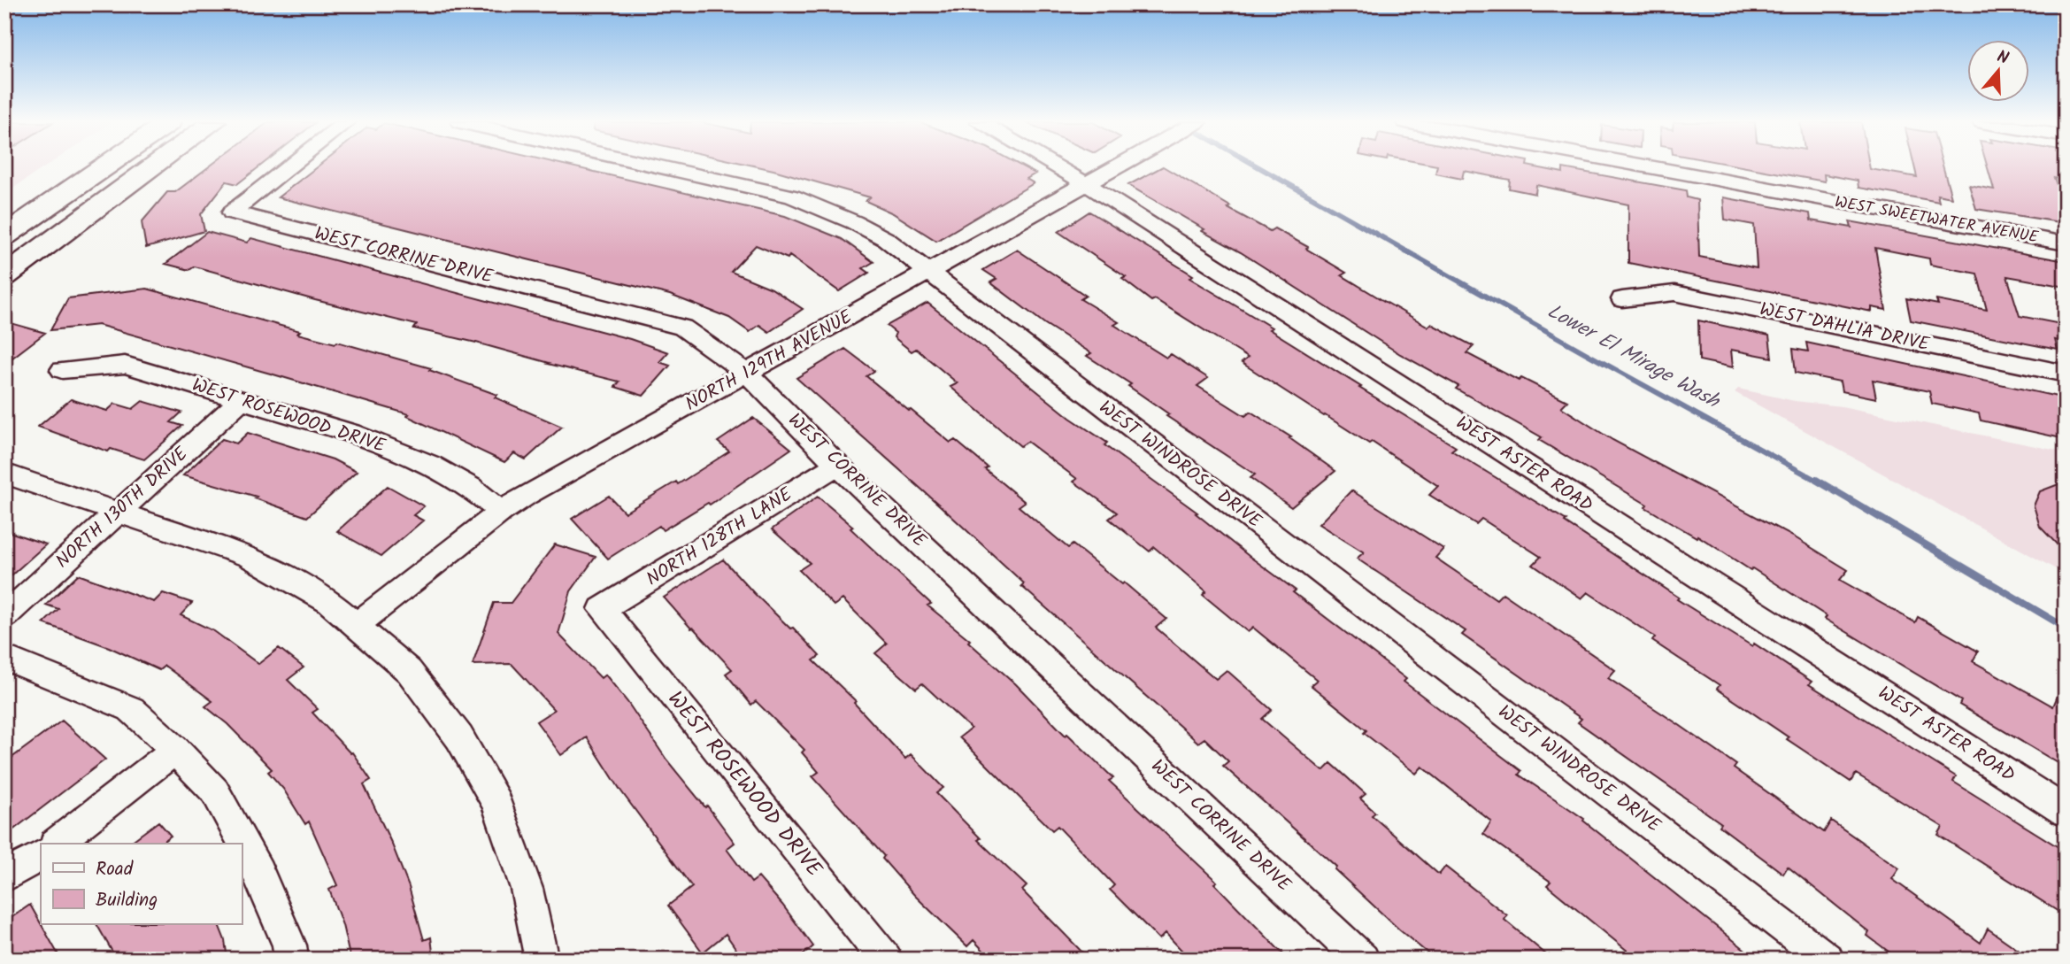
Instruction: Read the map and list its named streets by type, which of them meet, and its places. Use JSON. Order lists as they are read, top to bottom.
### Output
{
  "streets": {
    "street": [
      "WEST SWEETWATER AVENUE",
      "WEST CORRINE DRIVE",
      "WEST DAHLIA DRIVE",
      "NORTH 129TH AVENUE",
      "WEST ROSEWOOD DRIVE",
      "WEST WINDROSE DRIVE",
      "WEST ASTER ROAD",
      "NORTH 130TH DRIVE",
      "NORTH 128TH LANE"
    ]
  },
  "crossings": [
    ["WEST CORRINE DRIVE", "NORTH 129TH AVENUE"],
    ["WEST CORRINE DRIVE", "NORTH 128TH LANE"],
    ["NORTH 129TH AVENUE", "WEST ROSEWOOD DRIVE"],
    ["NORTH 129TH AVENUE", "WEST WINDROSE DRIVE"],
    ["NORTH 129TH AVENUE", "WEST ASTER ROAD"],
    ["WEST ROSEWOOD DRIVE", "NORTH 130TH DRIVE"],
    ["WEST ROSEWOOD DRIVE", "NORTH 128TH LANE"]
  ],
  "water": ["Lower El Mirage Wash"],
  "legend": ["Road", "Building"],
  "north": "top"
}
